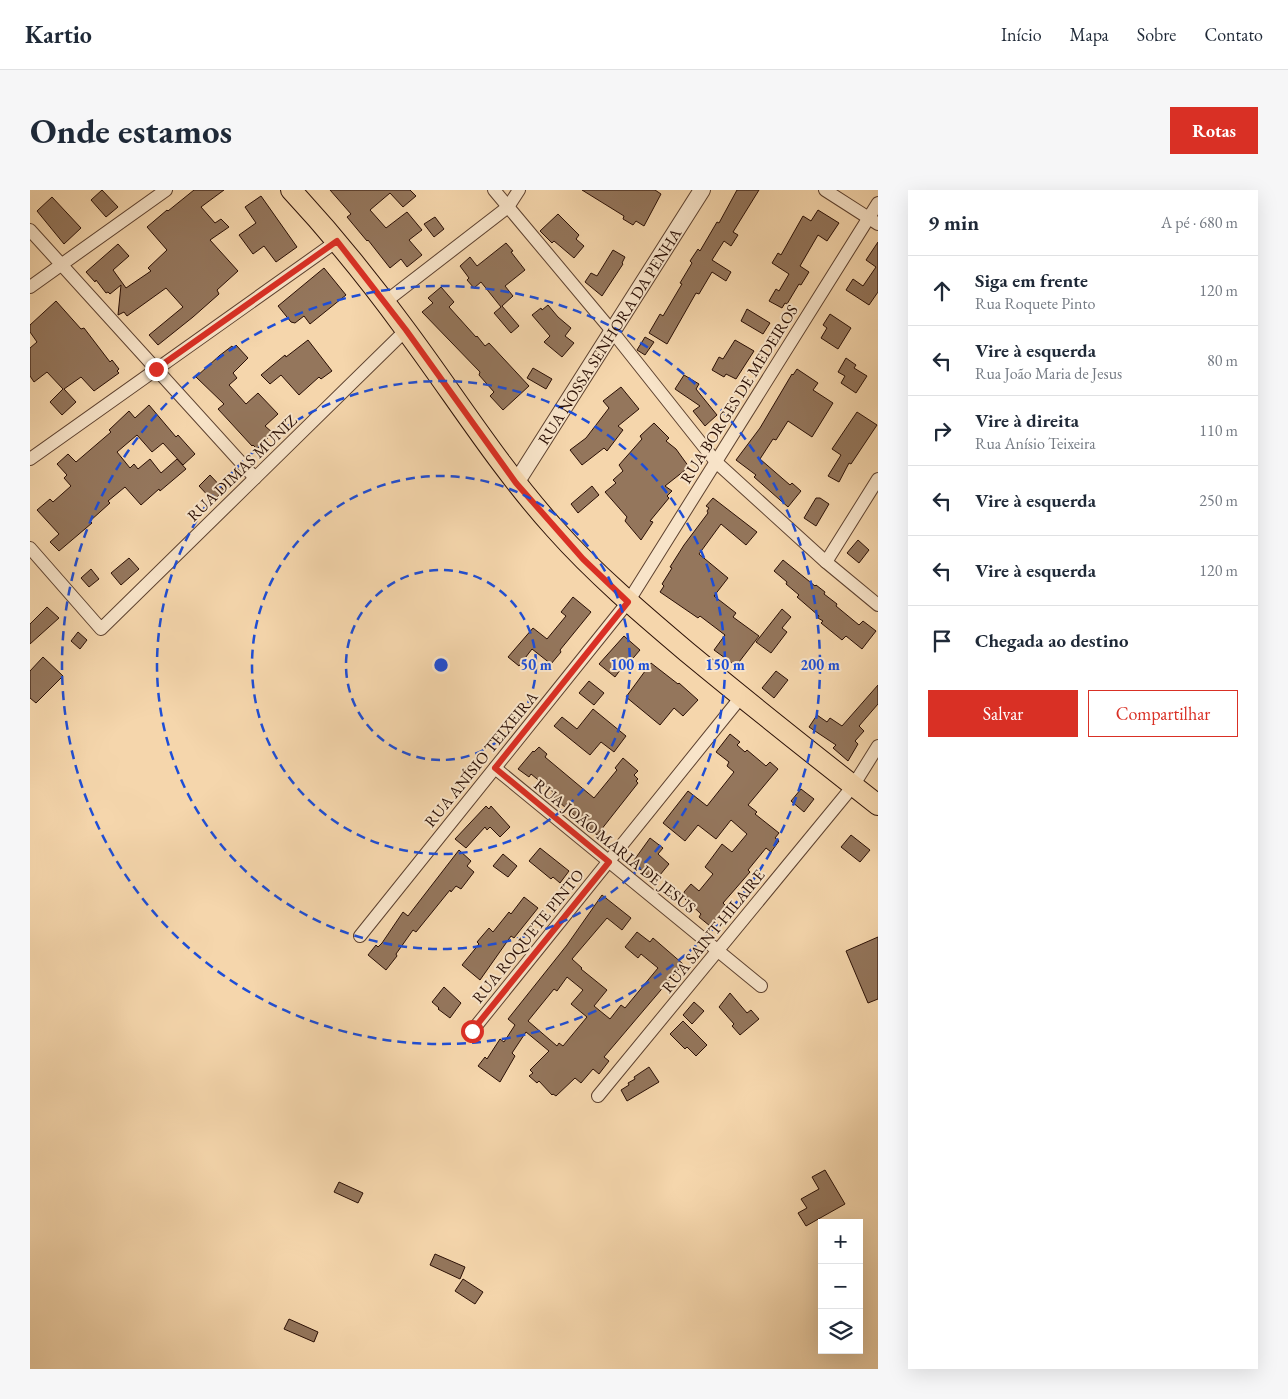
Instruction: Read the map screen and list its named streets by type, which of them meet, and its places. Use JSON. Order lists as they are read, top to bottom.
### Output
{
  "streets": {
    "street": [
      "RUA NOSSA SENHORA DA PENHA",
      "RUA BORGES DE MEDEIROS",
      "RUA DIMAS MUNIZ",
      "RUA ANÍSIO TEIXEIRA",
      "RUA JOÃO MARIA DE JESUS",
      "RUA SAINT-HILAIRE",
      "RUA ROQUETE PINTO"
    ]
  },
  "crossings": [
    ["RUA BORGES DE MEDEIROS", "RUA ANÍSIO TEIXEIRA"],
    ["RUA ANÍSIO TEIXEIRA", "RUA JOÃO MARIA DE JESUS"],
    ["RUA JOÃO MARIA DE JESUS", "RUA SAINT-HILAIRE"],
    ["RUA JOÃO MARIA DE JESUS", "RUA ROQUETE PINTO"]
  ],
  "page": {
    "header": "Kartio",
    "nav": [
      "Início",
      "Mapa",
      "Sobre",
      "Contato"
    ],
    "buttons": [
      "Rotas",
      ["Salvar", "Compartilhar"]
    ],
    "title": "Onde estamos",
    "heading": ["9 min", "A pé · 680 m"],
    "list": [
      ["Siga em frente", "Rua Roquete Pinto", "120 m"],
      ["Vire à esquerda", "Rua João Maria de Jesus", "80 m"],
      ["Vire à direita", "Rua Anísio Teixeira", "110 m"],
      ["Vire à esquerda", "250 m"],
      ["Vire à esquerda", "120 m"],
      "Chegada ao destino"
    ],
    "map_buttons": ["+", "−"]
  },
  "rings": [
    "50 m",
    "100 m",
    "150 m",
    "200 m"
  ]
}
